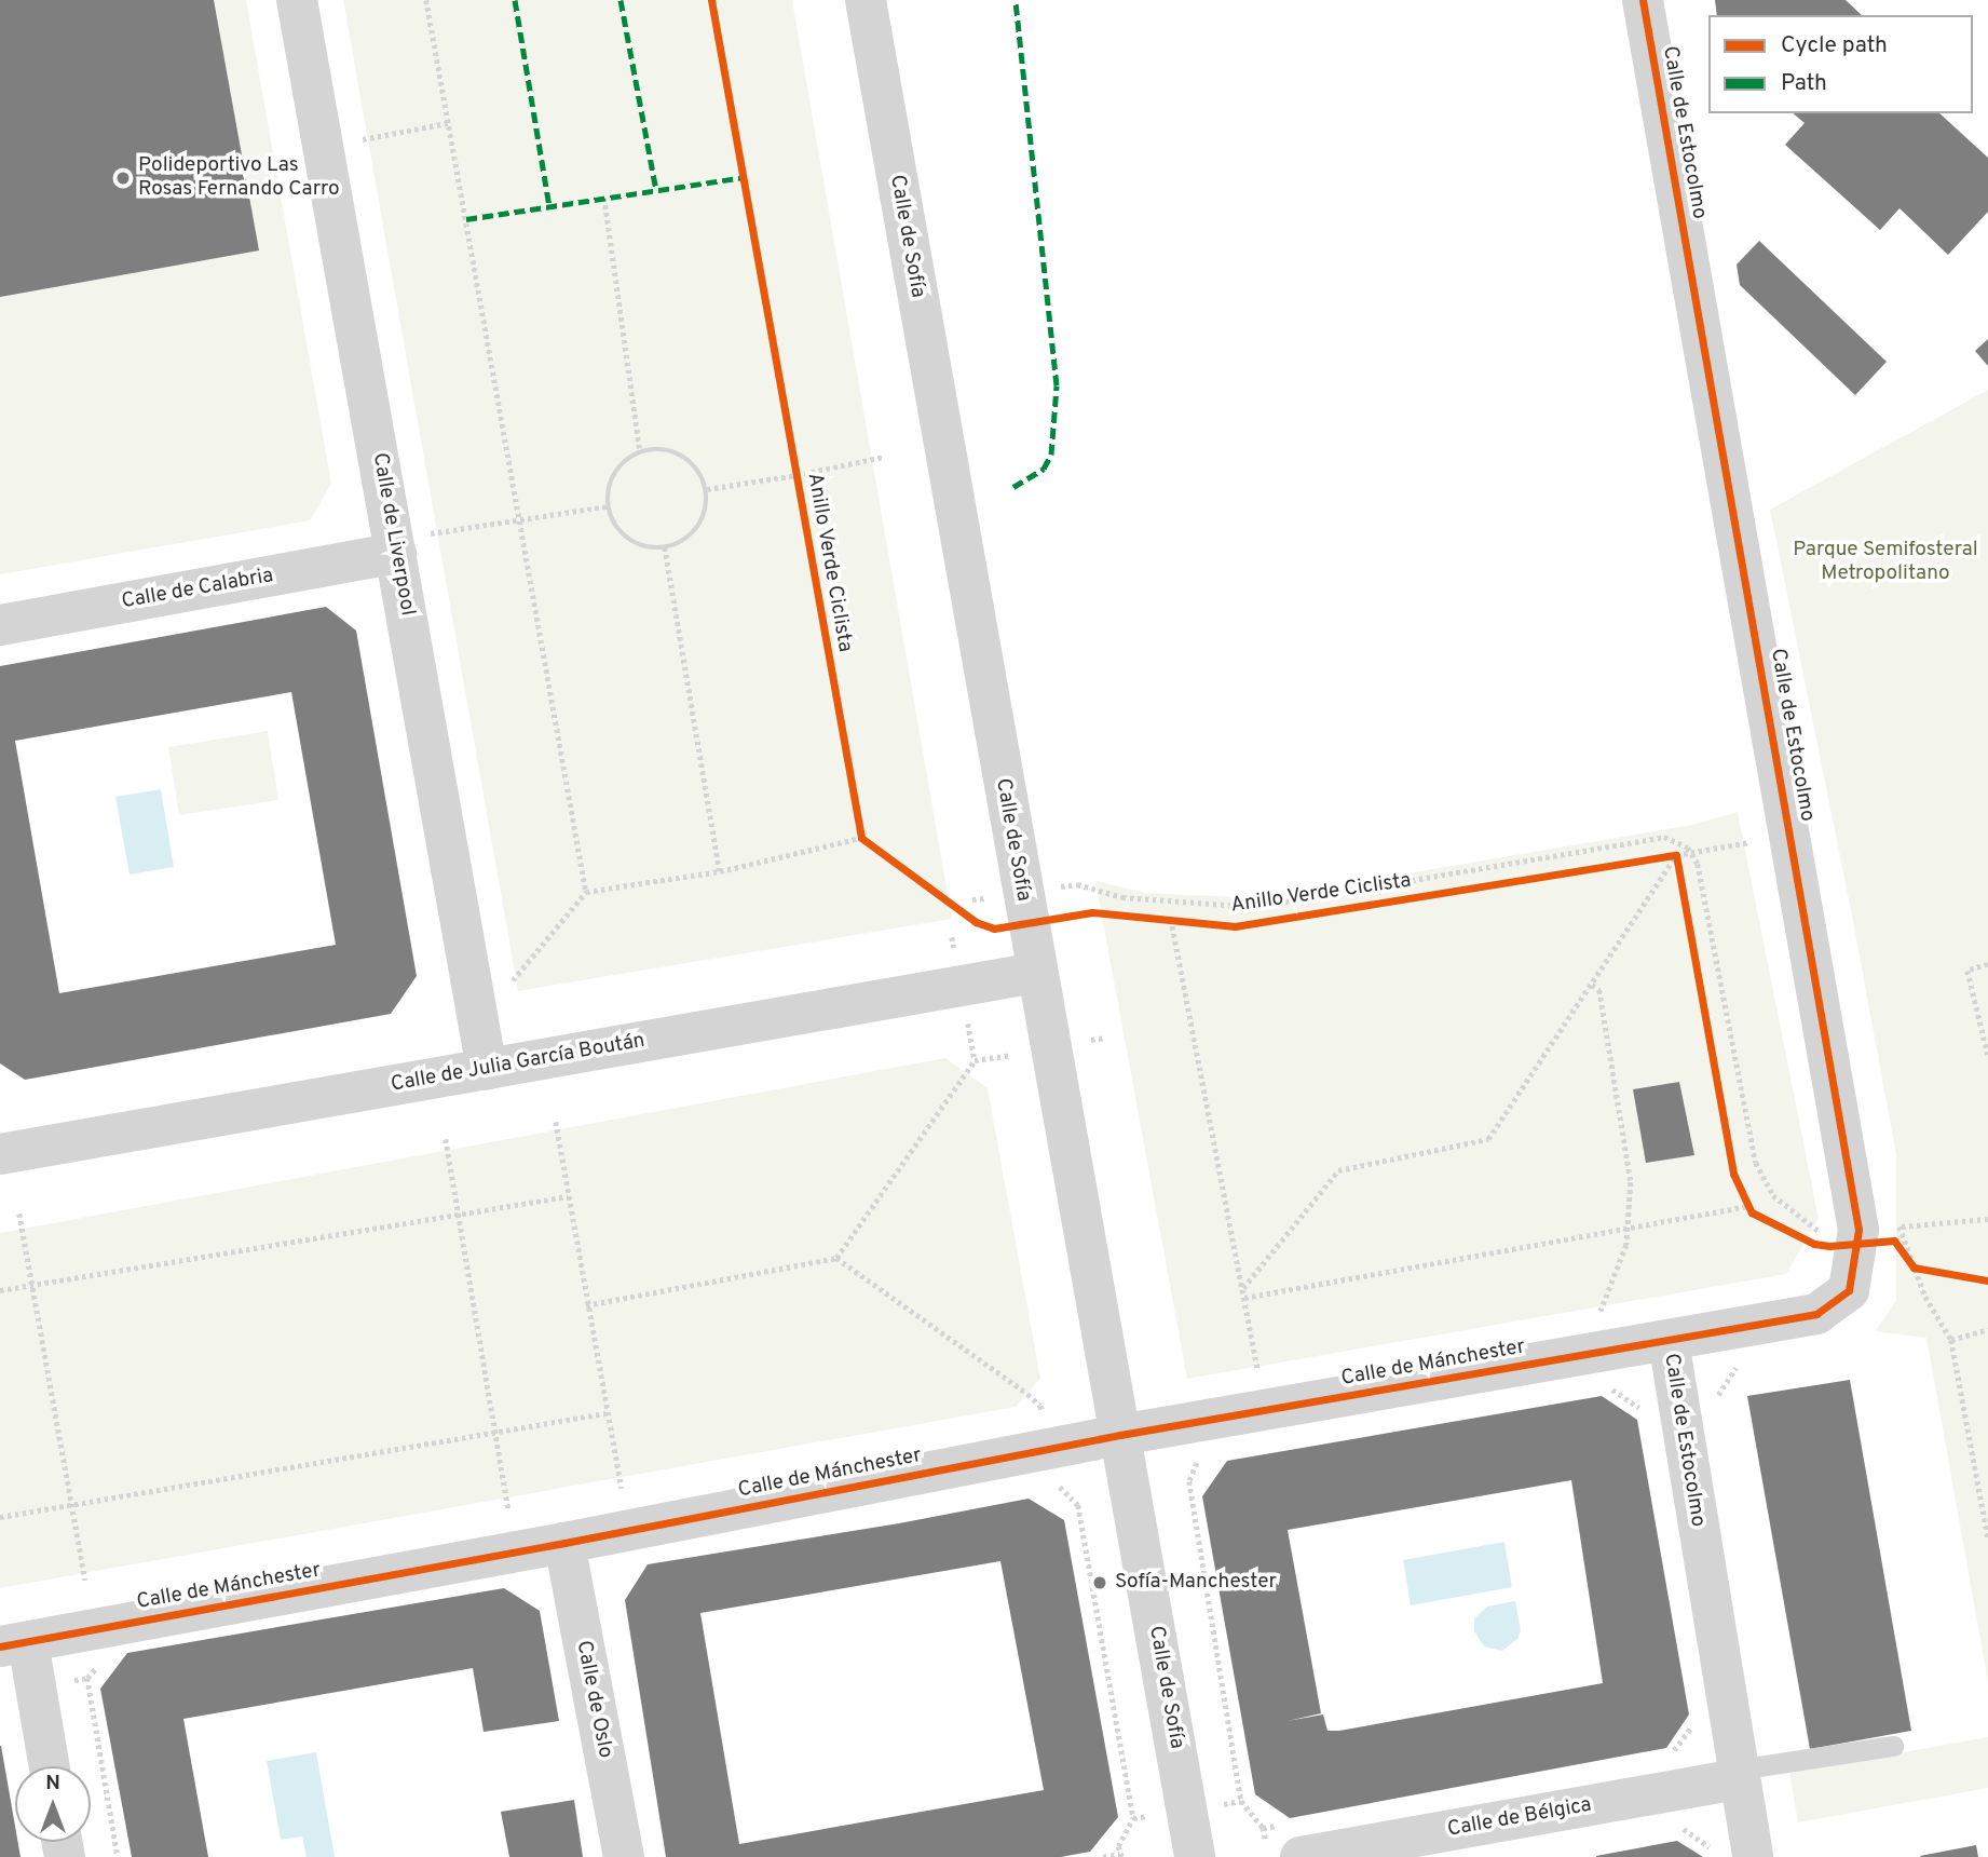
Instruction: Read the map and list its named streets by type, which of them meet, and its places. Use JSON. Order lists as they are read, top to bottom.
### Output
{
  "streets": {
    "street": [
      "Calle de Estocolmo",
      "Calle de Sofía",
      "Calle de Liverpool",
      "Calle de Calabria",
      "Calle de Julia García Boután",
      "Calle de Mánchester",
      "Calle de Oslo",
      "Calle de Bélgica"
    ],
    "cycle path": ["Anillo Verde Ciclista"]
  },
  "crossings": [
    ["Calle de Estocolmo", "Calle de Mánchester"],
    ["Calle de Estocolmo", "Calle de Bélgica"],
    ["Calle de Sofía", "Calle de Julia García Boután"],
    ["Calle de Sofía", "Calle de Mánchester"],
    ["Calle de Liverpool", "Calle de Calabria"],
    ["Calle de Liverpool", "Calle de Julia García Boután"],
    ["Calle de Mánchester", "Calle de Oslo"]
  ],
  "parks": ["Parque Semifosteral Metropolitano"],
  "places": ["Polideportivo Las Rosas Fernando Carro", "Sofía-Manchester"],
  "legend": ["Cycle path", "Path"],
  "north": "top"
}
